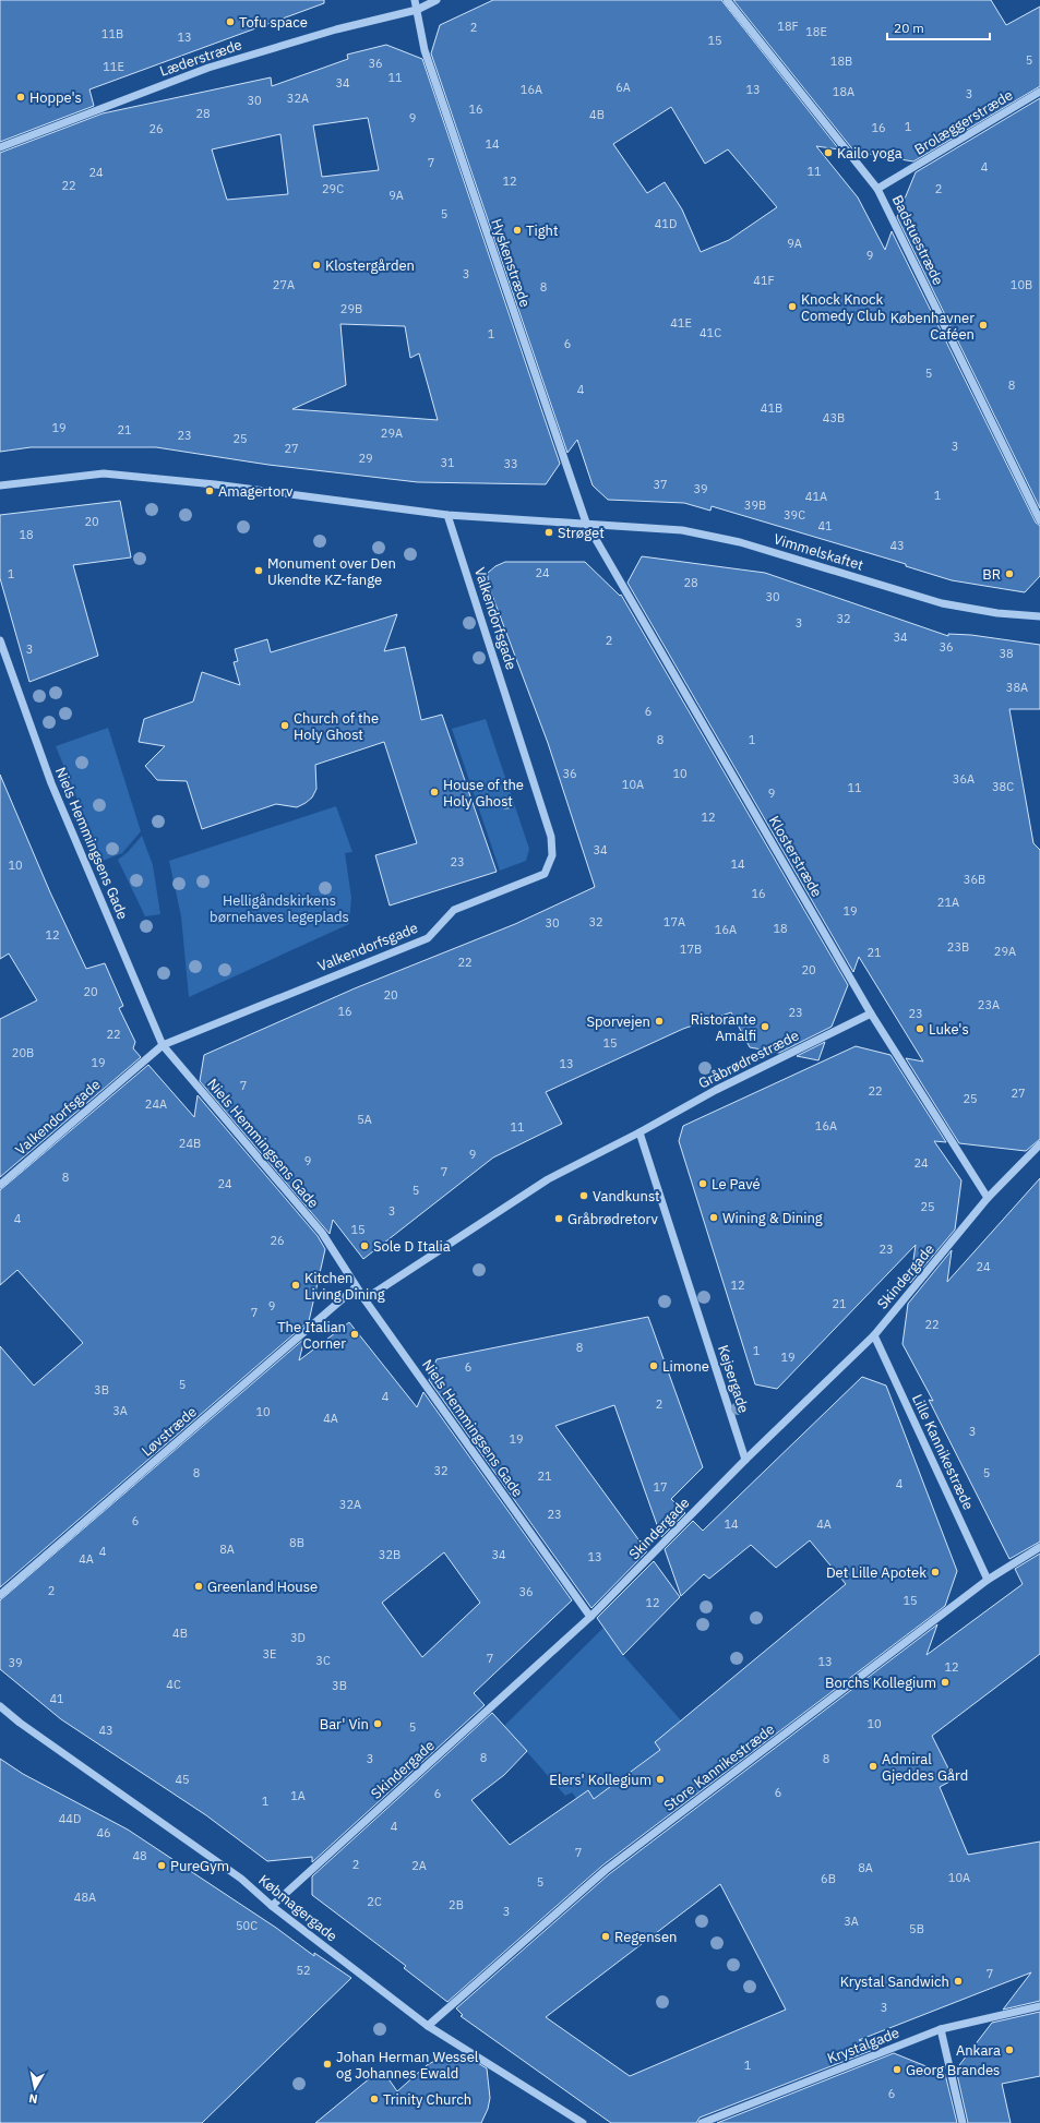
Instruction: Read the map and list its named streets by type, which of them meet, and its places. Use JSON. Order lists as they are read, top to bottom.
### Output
{
  "streets": {
    "street": [
      "Læderstræde",
      "Brolæggerstræde",
      "Badstuestræde",
      "Hyskenstræde",
      "Vimmelskaftet",
      "Valkendorfsgade",
      "Niels Hemmingsens Gade",
      "Klosterstræde",
      "Gråbrødrestræde",
      "Skindergade",
      "Kejsergade",
      "Løvstræde",
      "Lille Kannikestræde",
      "Store Kannikestræde",
      "Købmagergade",
      "Krystalgade"
    ]
  },
  "crossings": [
    ["Læderstræde", "Hyskenstræde"],
    ["Brolæggerstræde", "Badstuestræde"],
    ["Hyskenstræde", "Vimmelskaftet"],
    ["Hyskenstræde", "Klosterstræde"],
    ["Vimmelskaftet", "Klosterstræde"],
    ["Valkendorfsgade", "Niels Hemmingsens Gade"],
    ["Niels Hemmingsens Gade", "Skindergade"],
    ["Niels Hemmingsens Gade", "Løvstræde"],
    ["Klosterstræde", "Gråbrødrestræde"],
    ["Klosterstræde", "Skindergade"],
    ["Gråbrødrestræde", "Kejsergade"],
    ["Skindergade", "Kejsergade"],
    ["Skindergade", "Lille Kannikestræde"],
    ["Skindergade", "Købmagergade"],
    ["Lille Kannikestræde", "Store Kannikestræde"],
    ["Store Kannikestræde", "Købmagergade"]
  ],
  "parks": ["Helligåndskirkens børnehaves legeplads"],
  "places": [
    "Tofu space",
    "Hoppe's",
    "Kailo yoga",
    "Tight",
    "Klostergården",
    "Knock Knock Comedy Club",
    "Københavner Caféen",
    "Amagertorv",
    "Strøget",
    "Monument over Den Ukendte KZ-fange",
    "BR",
    "Church of the Holy Ghost",
    "House of the Holy Ghost",
    "Sporvejen",
    "Ristorante Amalfi",
    "Luke's",
    "Le Pavé",
    "Vandkunst",
    "Wining & Dining",
    "Gråbrødretorv",
    "Sole D Italia",
    "Kitchen Living Dining",
    "The Italian Corner",
    "Limone",
    "Det Lille Apotek",
    "Greenland House",
    "Borchs Kollegium",
    "Bar' Vin",
    "Admiral Gjeddes Gård",
    "Elers' Kollegium",
    "PureGym",
    "Regensen",
    "Krystal Sandwich",
    "Ankara",
    "Johan Herman Wessel og Johannes Ewald",
    "Georg Brandes",
    "Trinity Church"
  ],
  "house_numbers": [
    "18F",
    "2",
    "18E",
    "11B",
    "13",
    "15",
    "5",
    "18B",
    "36",
    "11E",
    "11",
    "34",
    "6A",
    "16A",
    "13",
    "18A",
    "3",
    "32A",
    "30",
    "16",
    "28",
    "4B",
    "9",
    "1",
    "16",
    "26",
    "14",
    "7",
    "4",
    "11",
    "24",
    "12",
    "22",
    "29C",
    "2",
    "9A",
    "5",
    "41D",
    "9A",
    "9",
    "3",
    "41F",
    "27A",
    "10B",
    "8",
    "29B",
    "41E",
    "41C",
    "1",
    "6",
    "5",
    "8",
    "4",
    "41B",
    "43B",
    "19",
    "21",
    "29A",
    "23",
    "25",
    "3",
    "27",
    "29",
    "31",
    "33",
    "37",
    "39",
    "1",
    "41A",
    "39B",
    "39C",
    "20",
    "41",
    "18",
    "43",
    "24",
    "1",
    "28",
    "30",
    "32",
    "3",
    "34",
    "2",
    "36",
    "3",
    "38",
    "38A",
    "6",
    "8",
    "1",
    "36",
    "10",
    "36A",
    "10A",
    "38C",
    "11",
    "9",
    "12",
    "34",
    "23",
    "14",
    "10",
    "36B",
    "16",
    "21A",
    "19",
    "32",
    "17A",
    "30",
    "18",
    "16A",
    "12",
    "23B",
    "17B",
    "29A",
    "21",
    "22",
    "20",
    "20",
    "20",
    "23A",
    "16",
    "23",
    "23",
    "22",
    "15",
    "20B",
    "19",
    "13",
    "7",
    "22",
    "27",
    "25",
    "24A",
    "5A",
    "16A",
    "11",
    "24B",
    "9",
    "9",
    "24",
    "7",
    "8",
    "24",
    "5",
    "25",
    "3",
    "4",
    "15",
    "26",
    "23",
    "24",
    "12",
    "21",
    "9",
    "7",
    "22",
    "8",
    "1",
    "19",
    "6",
    "5",
    "3B",
    "4",
    "2",
    "3A",
    "10",
    "4A",
    "3",
    "19",
    "32",
    "8",
    "5",
    "21",
    "4",
    "17",
    "32A",
    "23",
    "6",
    "14",
    "4A",
    "8B",
    "8A",
    "4",
    "32B",
    "34",
    "13",
    "4A",
    "2",
    "36",
    "15",
    "12",
    "4B",
    "3D",
    "3E",
    "7",
    "3C",
    "13",
    "39",
    "12",
    "4C",
    "3B",
    "41",
    "10",
    "5",
    "43",
    "8",
    "3",
    "8",
    "45",
    "6",
    "6",
    "1A",
    "1",
    "44D",
    "4",
    "46",
    "7",
    "48",
    "2",
    "2A",
    "8A",
    "10A",
    "6B",
    "5",
    "48A",
    "2C",
    "2B",
    "3",
    "3A",
    "50C",
    "5B",
    "52",
    "7",
    "3",
    "1",
    "6"
  ],
  "scale_bar": "20 m",
  "north": "bottom"
}
